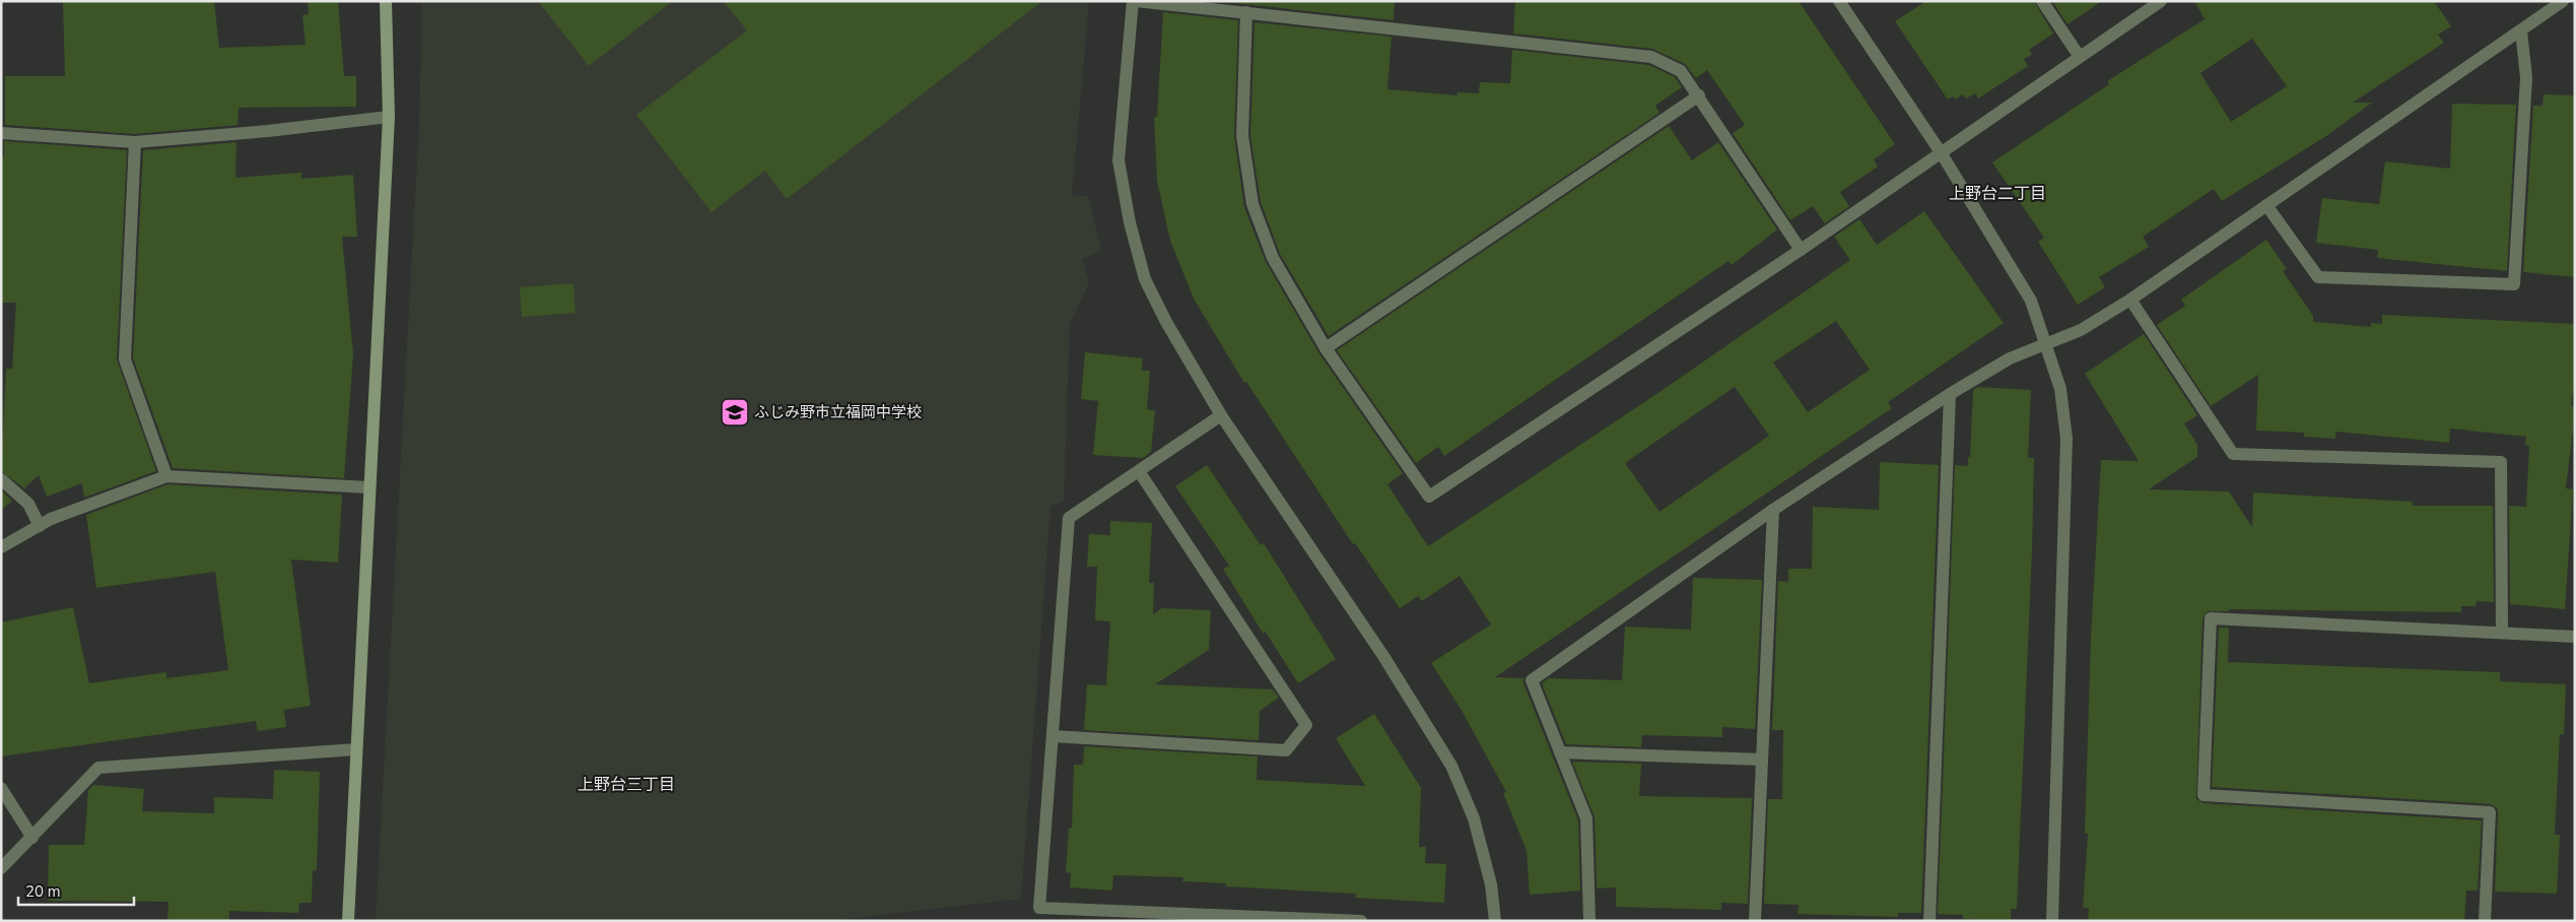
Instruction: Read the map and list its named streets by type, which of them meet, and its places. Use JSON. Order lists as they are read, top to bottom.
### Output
{
  "districts": ["上野台二丁目", "上野台三丁目"],
  "places": {
    "school or university": ["ふじみ野市立福岡中学校"]
  },
  "scale_bar": "20 m"
}
